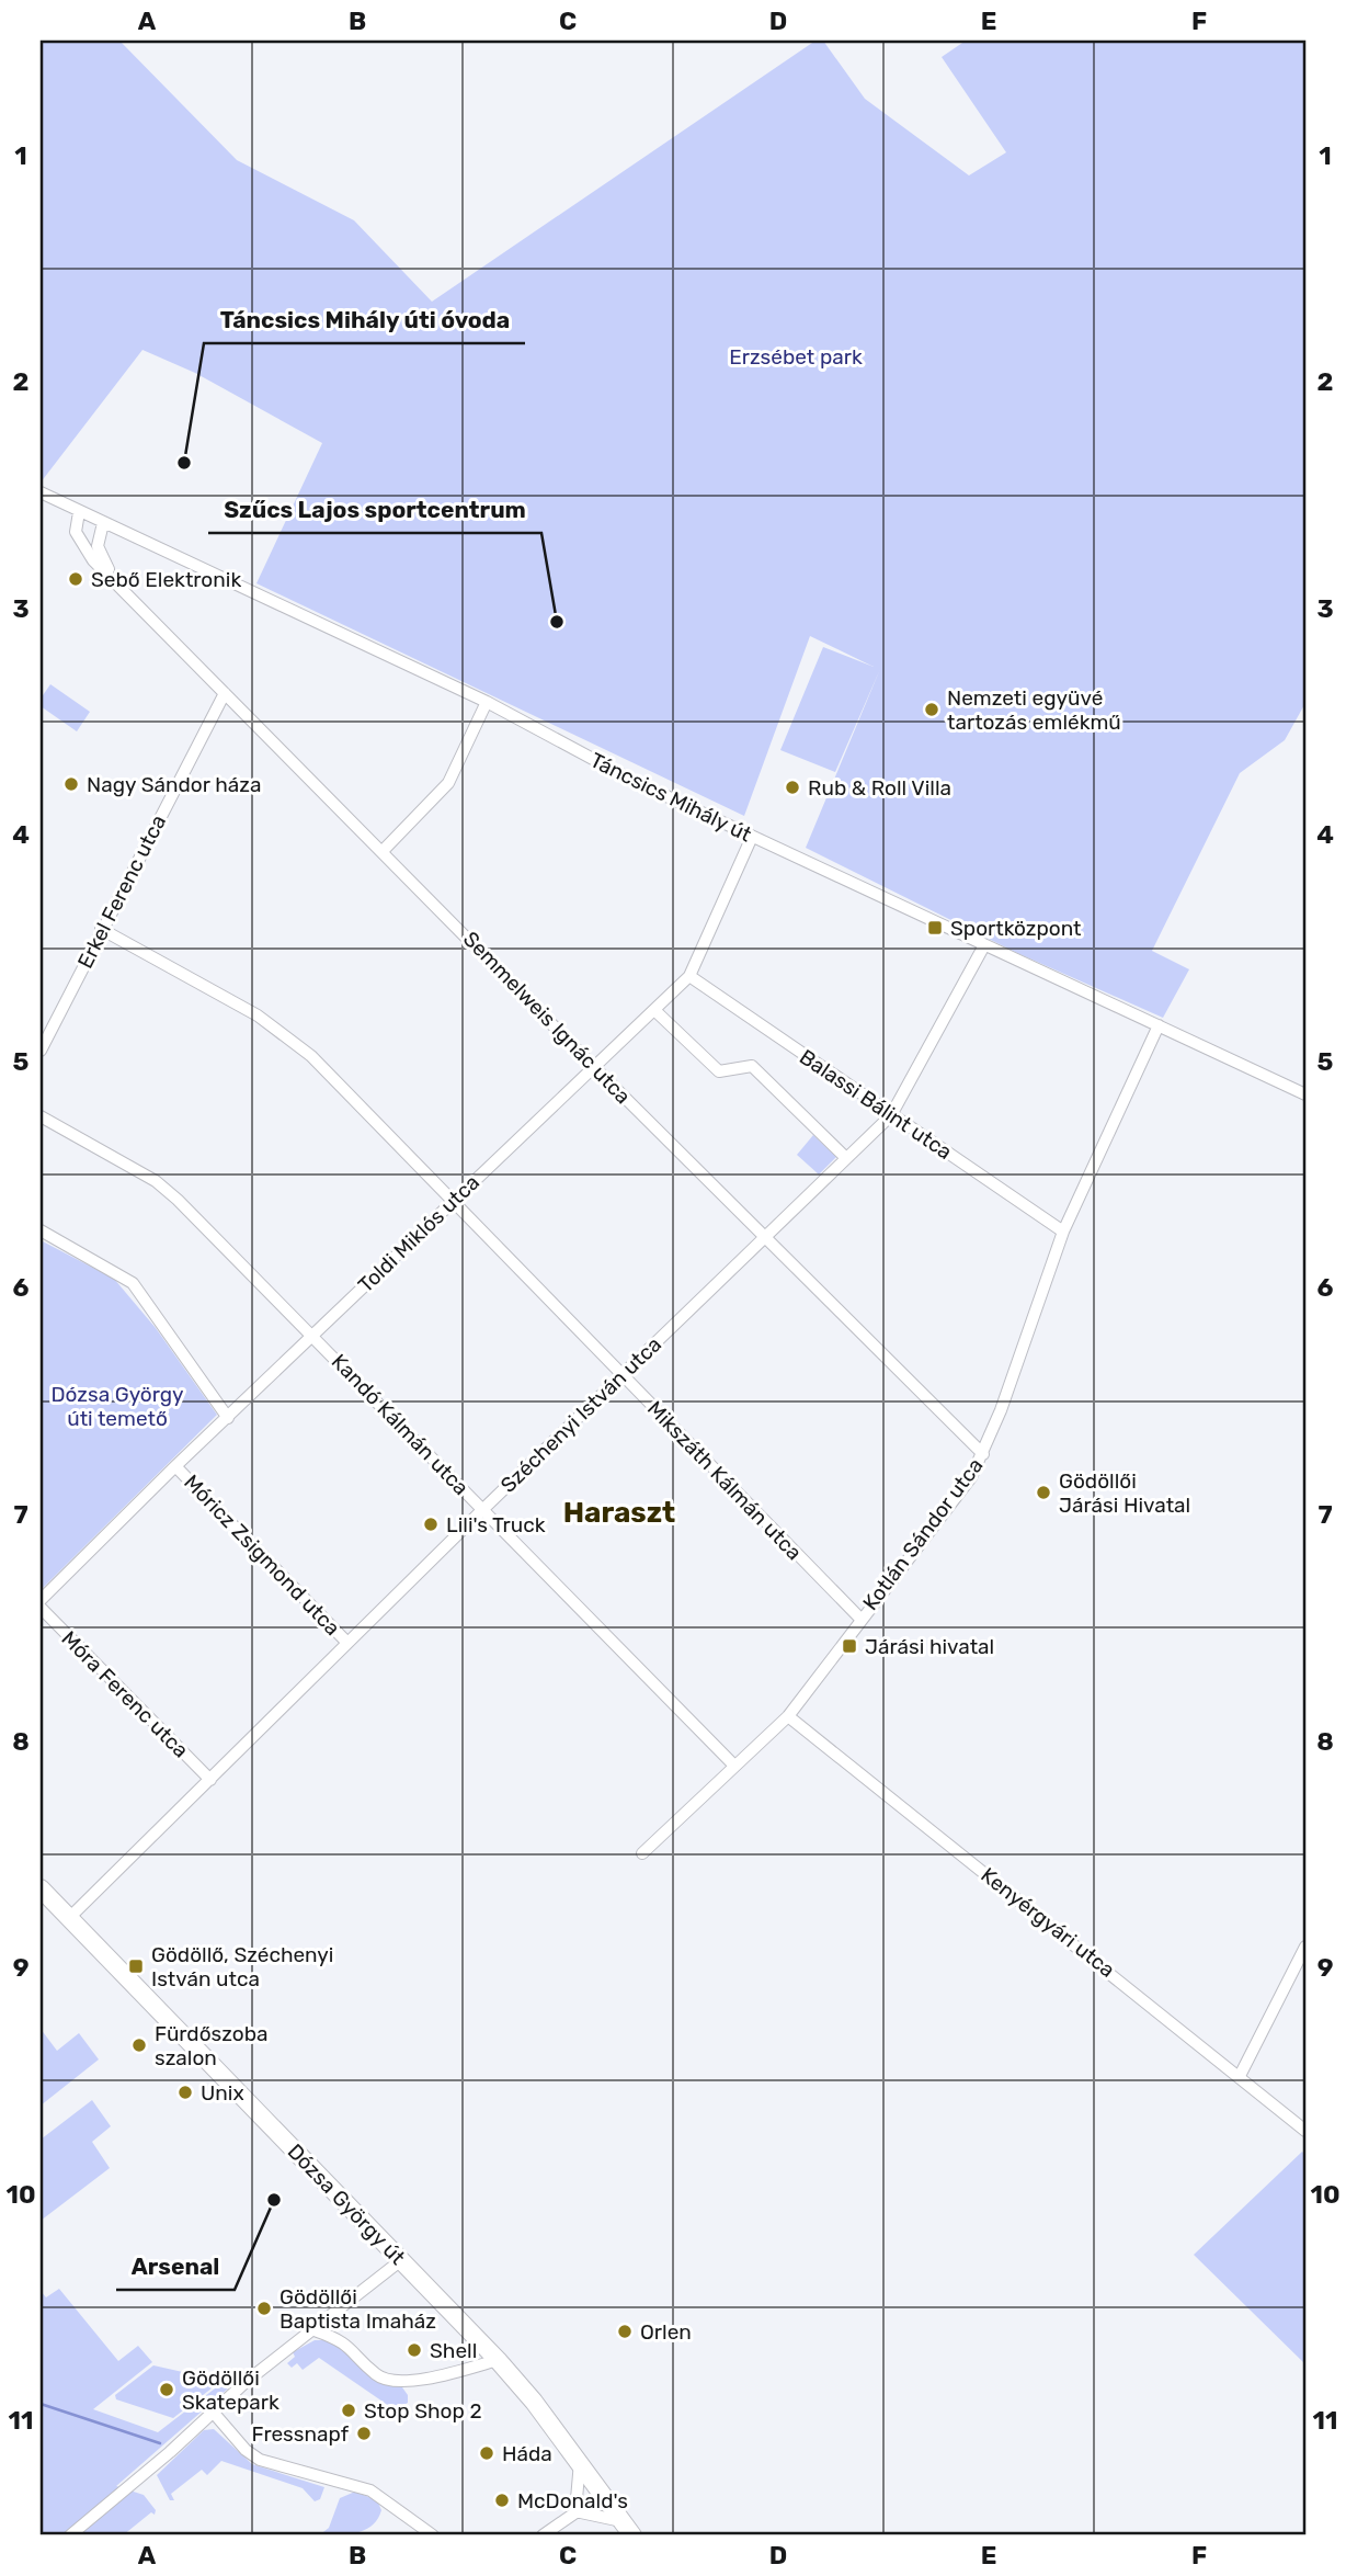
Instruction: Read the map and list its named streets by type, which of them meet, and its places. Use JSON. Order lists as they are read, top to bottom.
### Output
{
  "streets": {
    "main road": ["Dózsa György út"],
    "street": [
      "Táncsics Mihály út",
      "Erkel Ferenc utca",
      "Semmelweis Ignác utca",
      "Balassi Bálint utca",
      "Toldi Miklós utca",
      "Széchenyi István utca",
      "Kandó Kálmán utca",
      "Mikszáth Kálmán utca",
      "Kotlán Sándor utca",
      "Móricz Zsigmond utca",
      "Móra Ferenc utca",
      "Kenyérgyári utca"
    ]
  },
  "crossings": [
    ["Táncsics Mihály út", "Semmelweis Ignác utca"],
    ["Táncsics Mihály út", "Toldi Miklós utca"],
    ["Táncsics Mihály út", "Széchenyi István utca"],
    ["Táncsics Mihály út", "Kotlán Sándor utca"],
    ["Erkel Ferenc utca", "Semmelweis Ignác utca"],
    ["Erkel Ferenc utca", "Mikszáth Kálmán utca"],
    ["Semmelweis Ignác utca", "Toldi Miklós utca"],
    ["Semmelweis Ignác utca", "Széchenyi István utca"],
    ["Semmelweis Ignác utca", "Kotlán Sándor utca"],
    ["Balassi Bálint utca", "Toldi Miklós utca"],
    ["Balassi Bálint utca", "Széchenyi István utca"],
    ["Balassi Bálint utca", "Kotlán Sándor utca"],
    ["Toldi Miklós utca", "Kandó Kálmán utca"],
    ["Toldi Miklós utca", "Mikszáth Kálmán utca"],
    ["Toldi Miklós utca", "Móricz Zsigmond utca"],
    ["Széchenyi István utca", "Kandó Kálmán utca"],
    ["Széchenyi István utca", "Mikszáth Kálmán utca"],
    ["Széchenyi István utca", "Móricz Zsigmond utca"],
    ["Széchenyi István utca", "Móra Ferenc utca"],
    ["Széchenyi István utca", "Dózsa György út"],
    ["Kandó Kálmán utca", "Kotlán Sándor utca"],
    ["Mikszáth Kálmán utca", "Kotlán Sándor utca"],
    ["Kotlán Sándor utca", "Kenyérgyári utca"]
  ],
  "districts": ["Haraszt"],
  "parks": ["Erzsébet park", "Dózsa György úti temető"],
  "places": {
    "other": [
      "Táncsics Mihály úti óvoda",
      "Sebő Elektronik",
      "Szűcs Lajos sportcentrum",
      "Nemzeti együvé tartozás emlékmű",
      "Nagy Sándor háza",
      "Rub & Roll Villa",
      "Gödöllői Járási Hivatal",
      "Lili's Truck",
      "Fürdőszoba szalon",
      "Unix",
      "Arsenal",
      "Gödöllői Baptista Imaház",
      "Orlen",
      "Shell",
      "Gödöllői Skatepark",
      "Stop Shop 2",
      "Fressnapf",
      "Háda",
      "McDonald's"
    ],
    "transit": ["Sportközpont", "Járási hivatal", "Gödöllő, Széchenyi István utca"]
  },
  "grid": {
    "columns": [
      "A",
      "B",
      "C",
      "D",
      "E",
      "F"
    ],
    "rows": [
      "1",
      "2",
      "3",
      "4",
      "5",
      "6",
      "7",
      "8",
      "9",
      "10",
      "11"
    ]
  }
}
